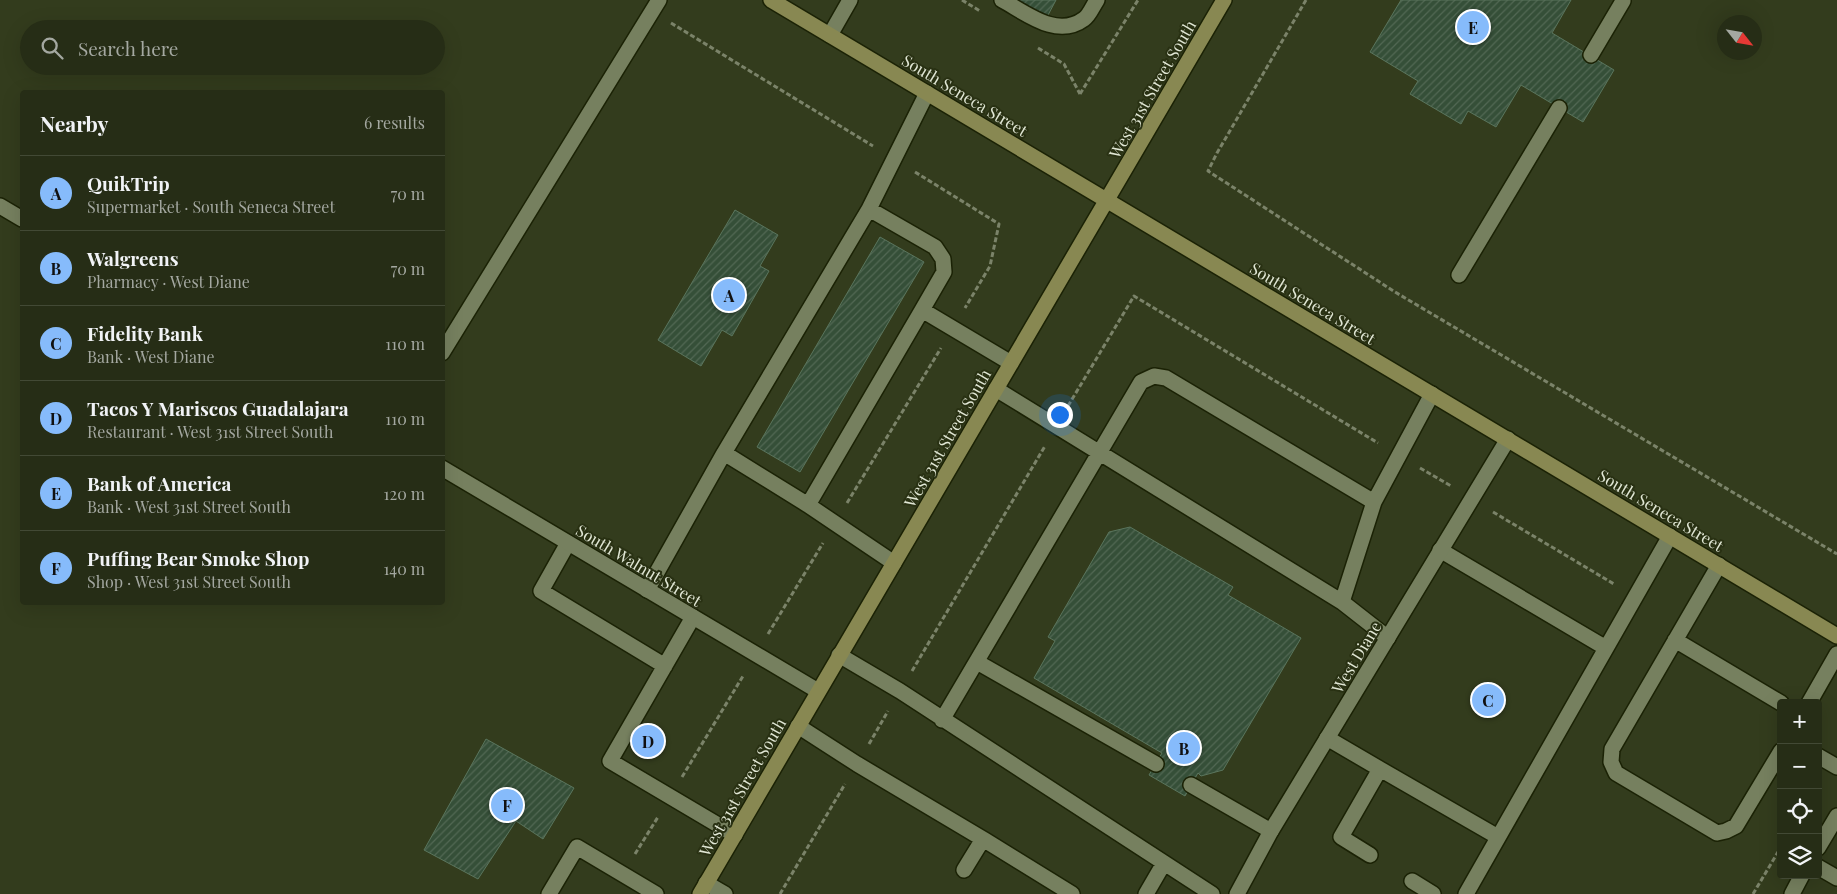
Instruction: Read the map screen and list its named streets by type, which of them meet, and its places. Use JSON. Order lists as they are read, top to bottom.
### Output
{
  "streets": {
    "street": [
      "West 31st Street South",
      "South Seneca Street",
      "South Walnut Street",
      "West Diane"
    ]
  },
  "crossings": [
    ["West 31st Street South", "South Seneca Street"],
    ["West 31st Street South", "South Walnut Street"],
    ["South Seneca Street", "West Diane"]
  ],
  "north": "bottom right",
  "page": {
    "pins": [
      "E",
      "A",
      "C",
      "D",
      "B",
      "F"
    ],
    "search": "Search here",
    "heading": ["Nearby", "6 results"],
    "list": [
      {
        "mark": "A",
        "name": "QuikTrip",
        "note": "Supermarket · South Seneca Street",
        "value": "70 m"
      },
      {
        "mark": "B",
        "name": "Walgreens",
        "note": "Pharmacy · West Diane",
        "value": "70 m"
      },
      {
        "mark": "C",
        "name": "Fidelity Bank",
        "note": "Bank · West Diane",
        "value": "110 m"
      },
      {
        "mark": "D",
        "name": "Tacos Y Mariscos Guadalajara",
        "note": "Restaurant · West 31st Street South",
        "value": "110 m"
      },
      {
        "mark": "E",
        "name": "Bank of America",
        "note": "Bank · West 31st Street South",
        "value": "120 m"
      },
      {
        "mark": "F",
        "name": "Puffing Bear Smoke Shop",
        "note": "Shop · West 31st Street South",
        "value": "140 m"
      }
    ],
    "map_buttons": ["+", "−"]
  }
}
